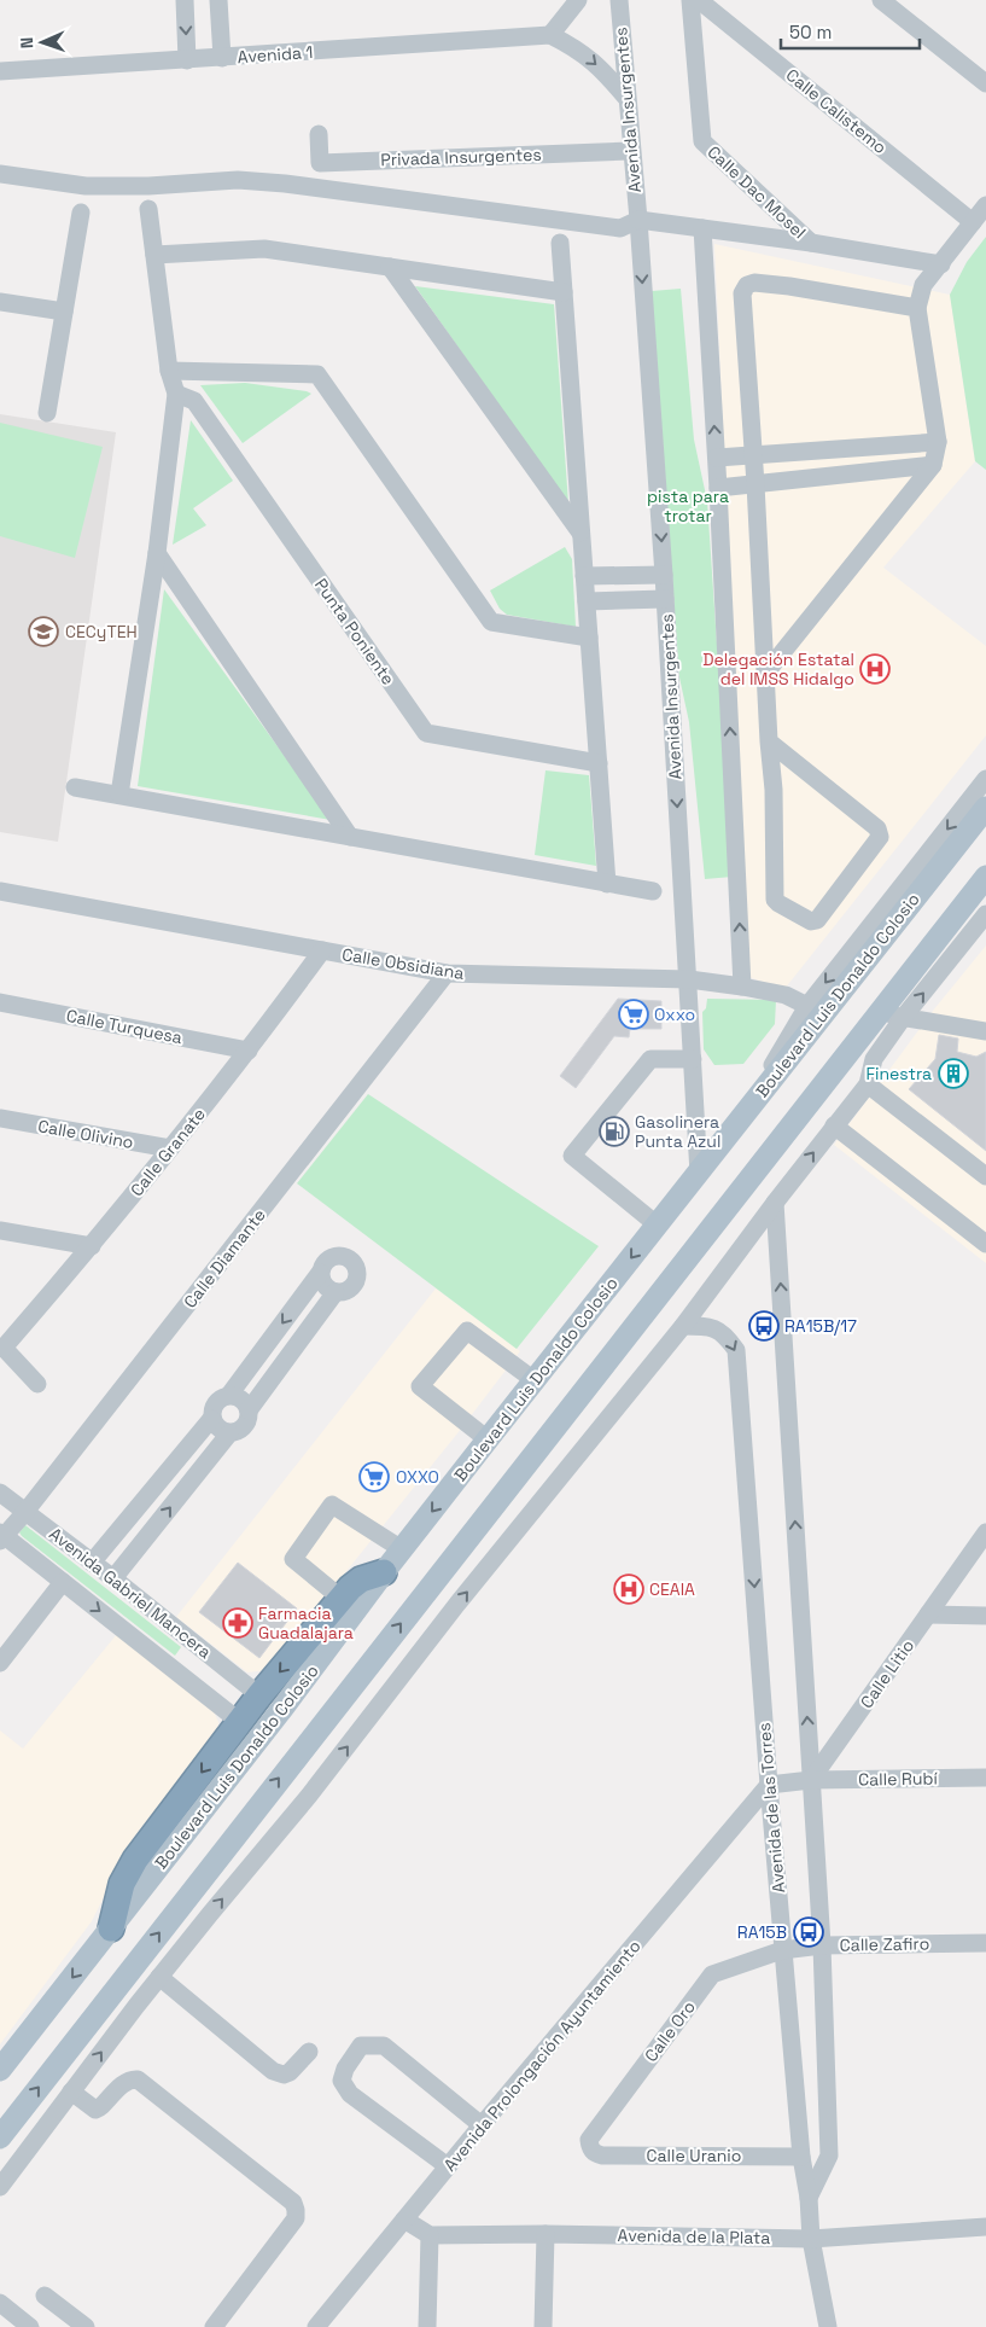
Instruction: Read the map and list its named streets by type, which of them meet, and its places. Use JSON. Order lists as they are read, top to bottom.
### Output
{
  "streets": {
    "main road": ["Boulevard Luis Donaldo Colosio"],
    "street": [
      "Avenida 1",
      "Avenida Insurgentes",
      "Calle Calistemo",
      "Privada Insurgentes",
      "Calle Dac Mosel",
      "Punta Poniente",
      "Calle Obsidiana",
      "Calle Turquesa",
      "Calle Olivino",
      "Calle Granate",
      "Calle Diamante",
      "Avenida Gabriel Mancera",
      "Calle Litio",
      "Calle Rubí",
      "Avenida de las Torres",
      "Calle Zafiro",
      "Calle Oro",
      "Avenida Prolongación Ayuntamiento",
      "Calle Uranio",
      "Avenida de la Plata"
    ]
  },
  "crossings": [
    ["Avenida Insurgentes", "Privada Insurgentes"],
    ["Avenida Insurgentes", "Calle Obsidiana"],
    ["Avenida Insurgentes", "Boulevard Luis Donaldo Colosio"],
    ["Calle Obsidiana", "Calle Granate"],
    ["Calle Obsidiana", "Calle Diamante"],
    ["Calle Turquesa", "Calle Granate"],
    ["Calle Olivino", "Calle Granate"],
    ["Calle Diamante", "Avenida Gabriel Mancera"],
    ["Calle Litio", "Calle Rubí"],
    ["Avenida de las Torres", "Calle Zafiro"],
    ["Avenida de las Torres", "Calle Oro"],
    ["Avenida de las Torres", "Avenida Prolongación Ayuntamiento"],
    ["Avenida de las Torres", "Calle Uranio"],
    ["Avenida de las Torres", "Avenida de la Plata"],
    ["Calle Zafiro", "Calle Oro"],
    ["Calle Oro", "Calle Uranio"]
  ],
  "parks": ["pista para trotar"],
  "places": {
    "school or university": ["CECyTEH"],
    "hospital": ["Delegación Estatal del IMSS Hidalgo", "CEAIA"],
    "supermarket": ["Oxxo", "OXXO"],
    "building": ["Finestra"],
    "fuel station": ["Gasolinera Punta Azul"],
    "bus stop": ["RA15B/17", "RA15B"],
    "pharmacy": ["Farmacia Guadalajara"]
  },
  "scale_bar": "50 m",
  "north": "left"
}
